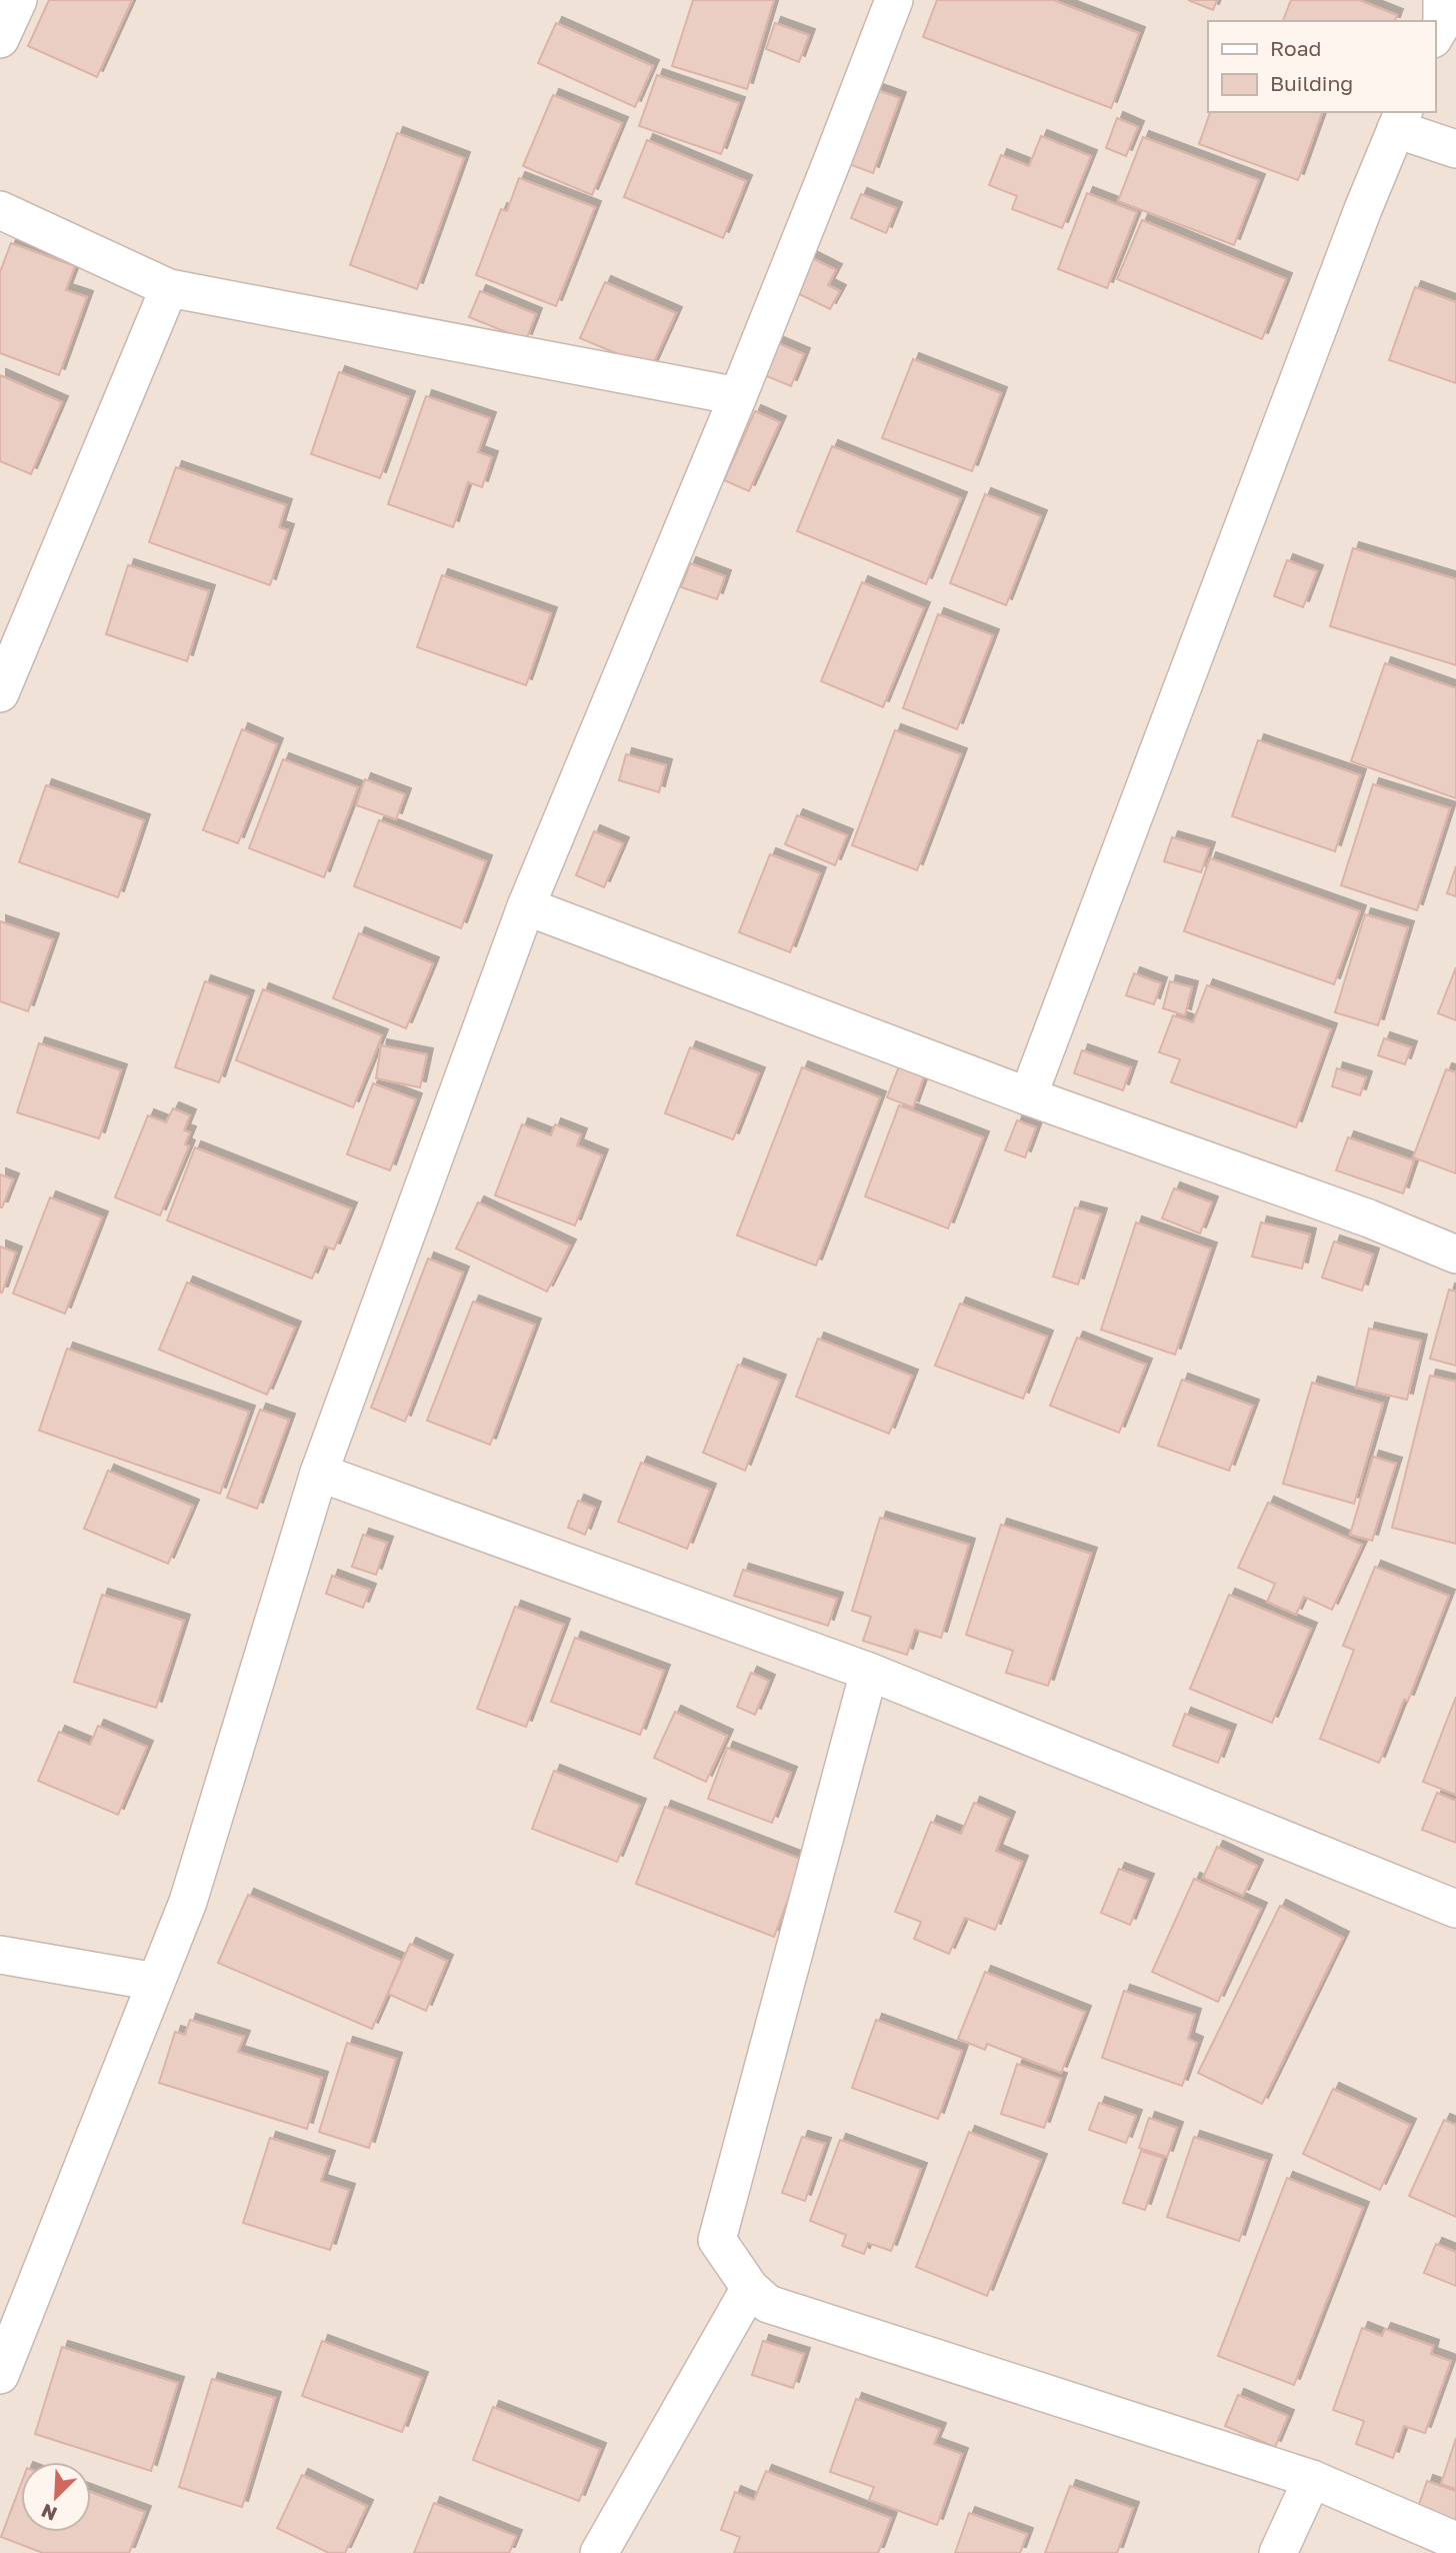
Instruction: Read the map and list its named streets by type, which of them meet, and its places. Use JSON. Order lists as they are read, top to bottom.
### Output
{
  "legend": ["Road", "Building"],
  "north": "bottom left"
}
